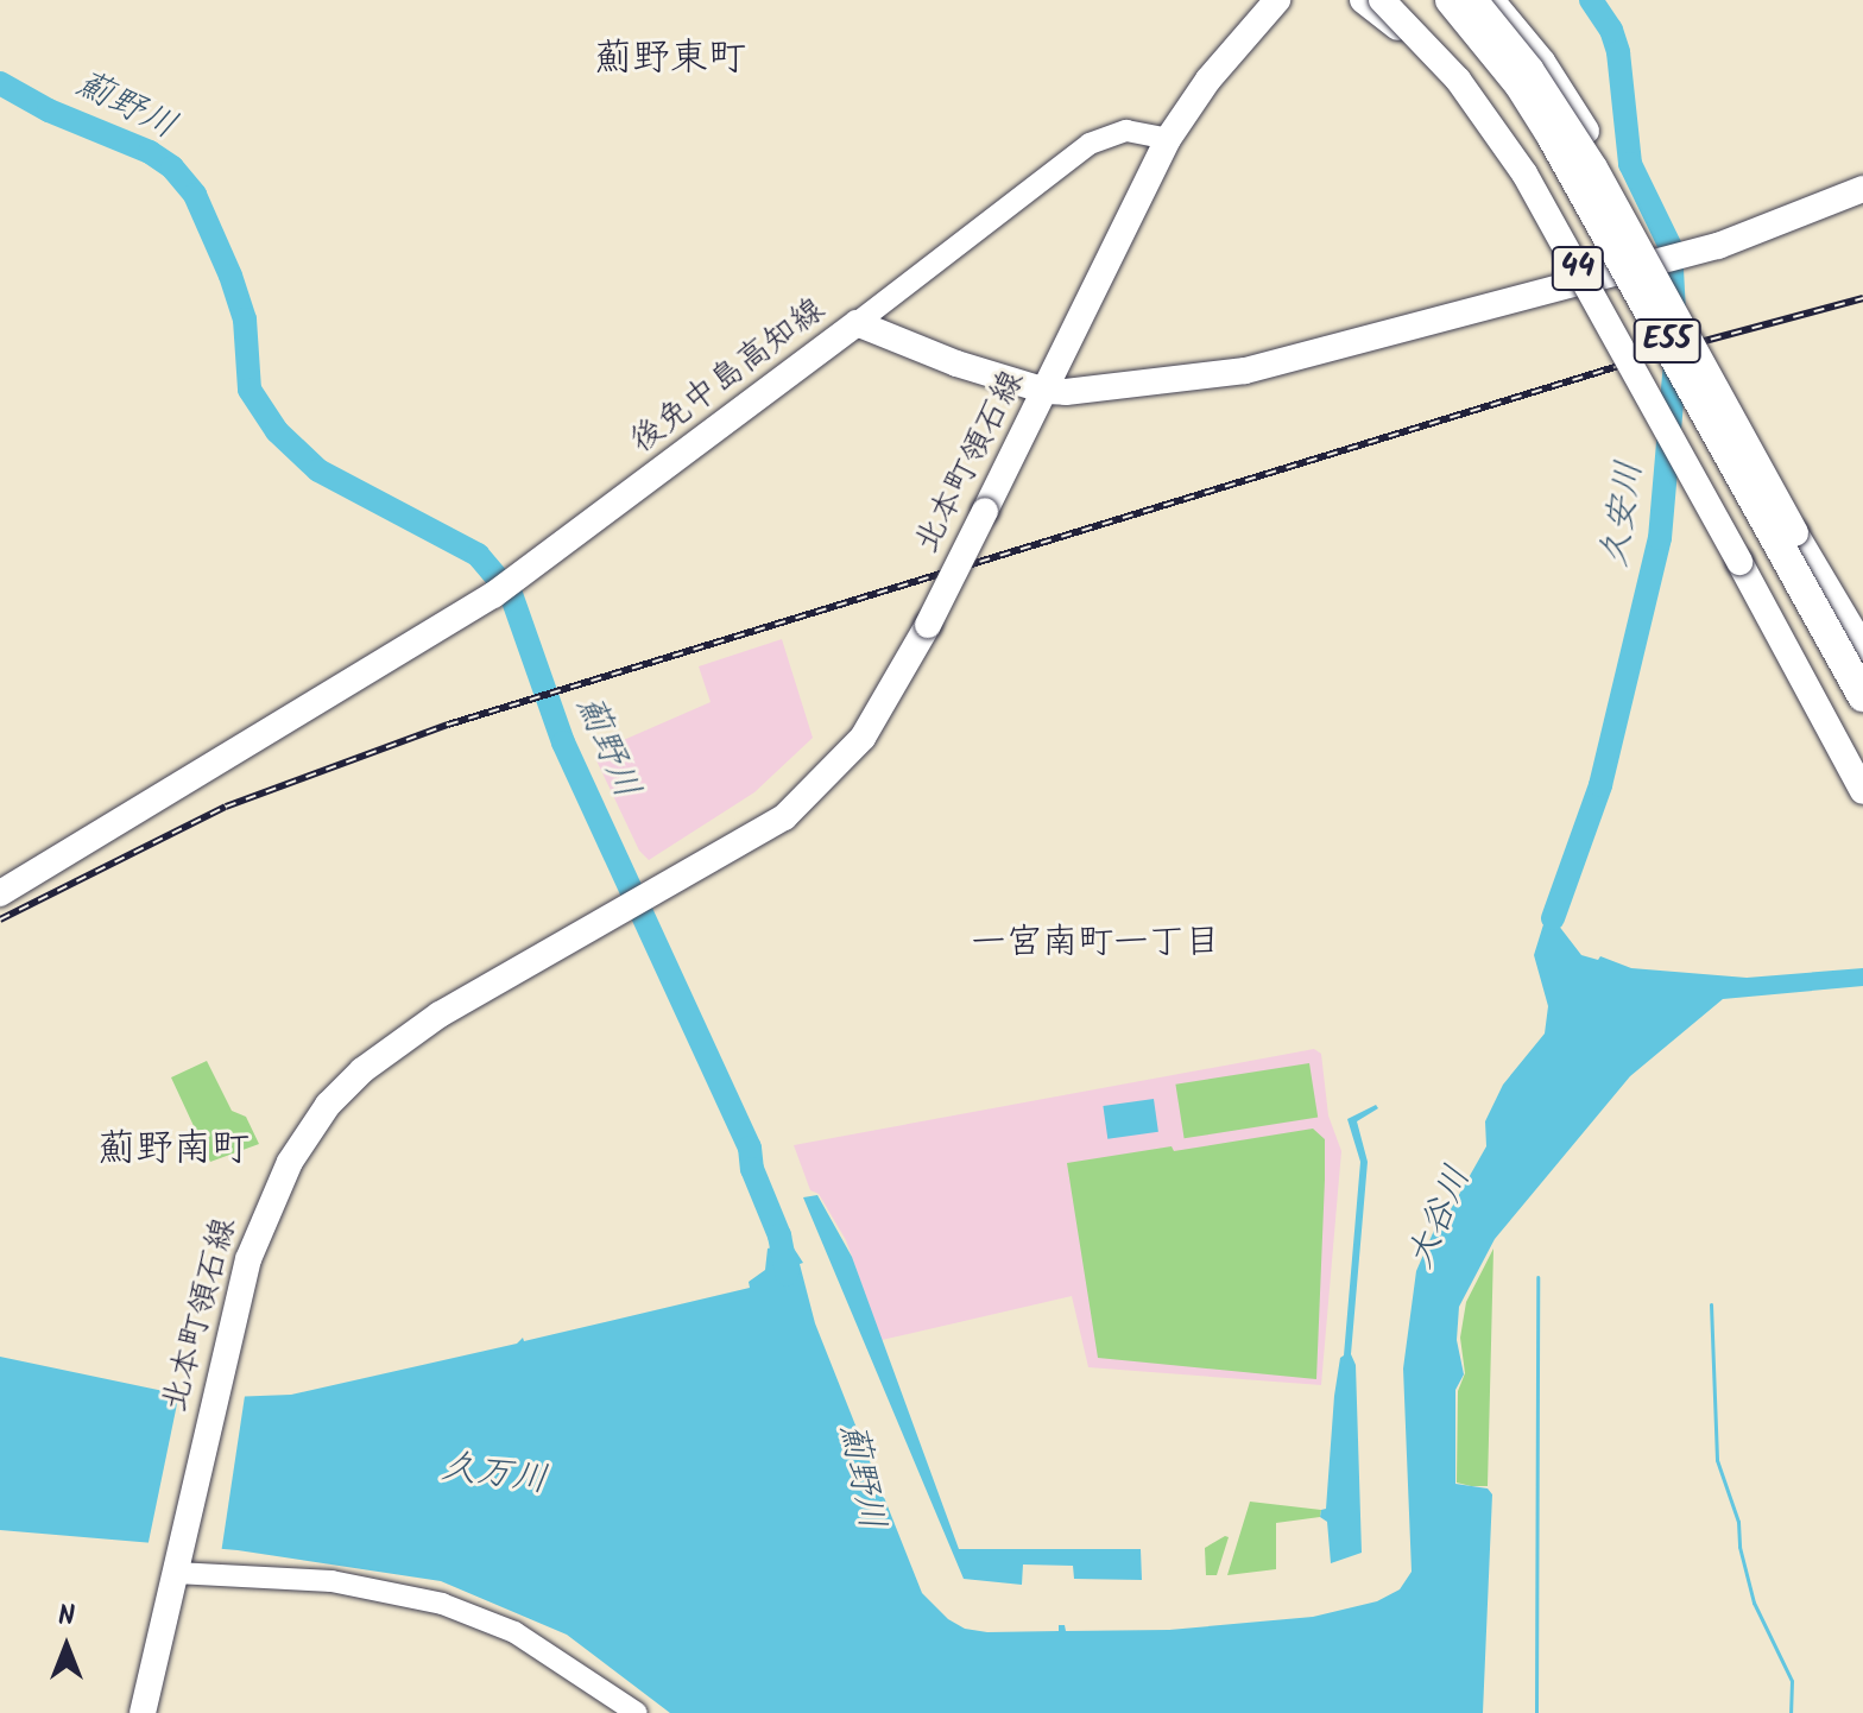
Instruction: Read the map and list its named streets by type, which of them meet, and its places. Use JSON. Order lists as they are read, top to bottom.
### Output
{
  "streets": {
    "highway": ["E55"],
    "main road": ["44", "後免中島高知線", "北本町領石線"]
  },
  "crossings": [
    ["後免中島高知線", "北本町領石線"]
  ],
  "districts": ["薊野東町", "一宮南町一丁目", "薊野南町"],
  "water": [
    "薊野川",
    "久安川",
    "大谷川",
    "久万川"
  ],
  "north": "top"
}
